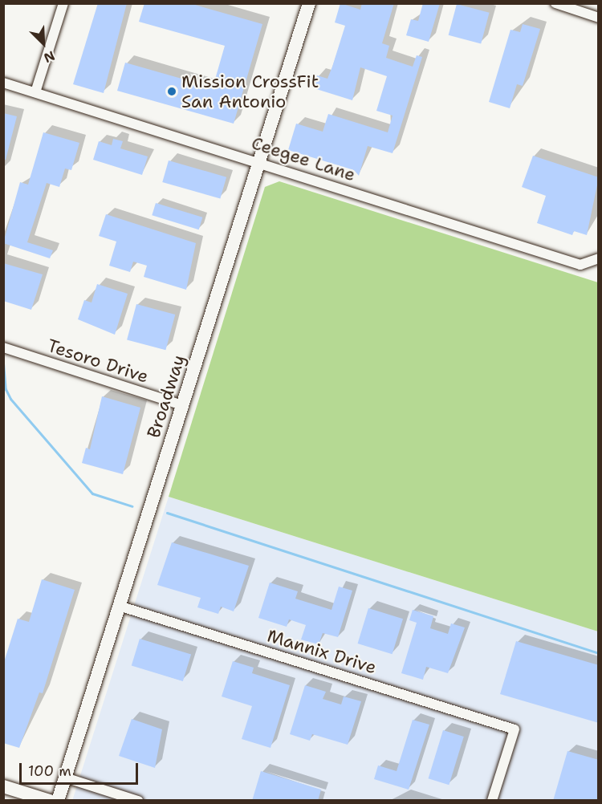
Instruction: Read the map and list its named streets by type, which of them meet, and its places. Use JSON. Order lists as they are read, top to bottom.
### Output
{
  "streets": {
    "main road": ["Broadway"],
    "street": ["Ceegee Lane", "Tesoro Drive", "Mannix Drive"]
  },
  "crossings": [
    ["Ceegee Lane", "Broadway"],
    ["Tesoro Drive", "Broadway"],
    ["Broadway", "Mannix Drive"]
  ],
  "places": ["Mission CrossFit San Antonio"],
  "scale_bar": "100 m",
  "north": "bottom right"
}
